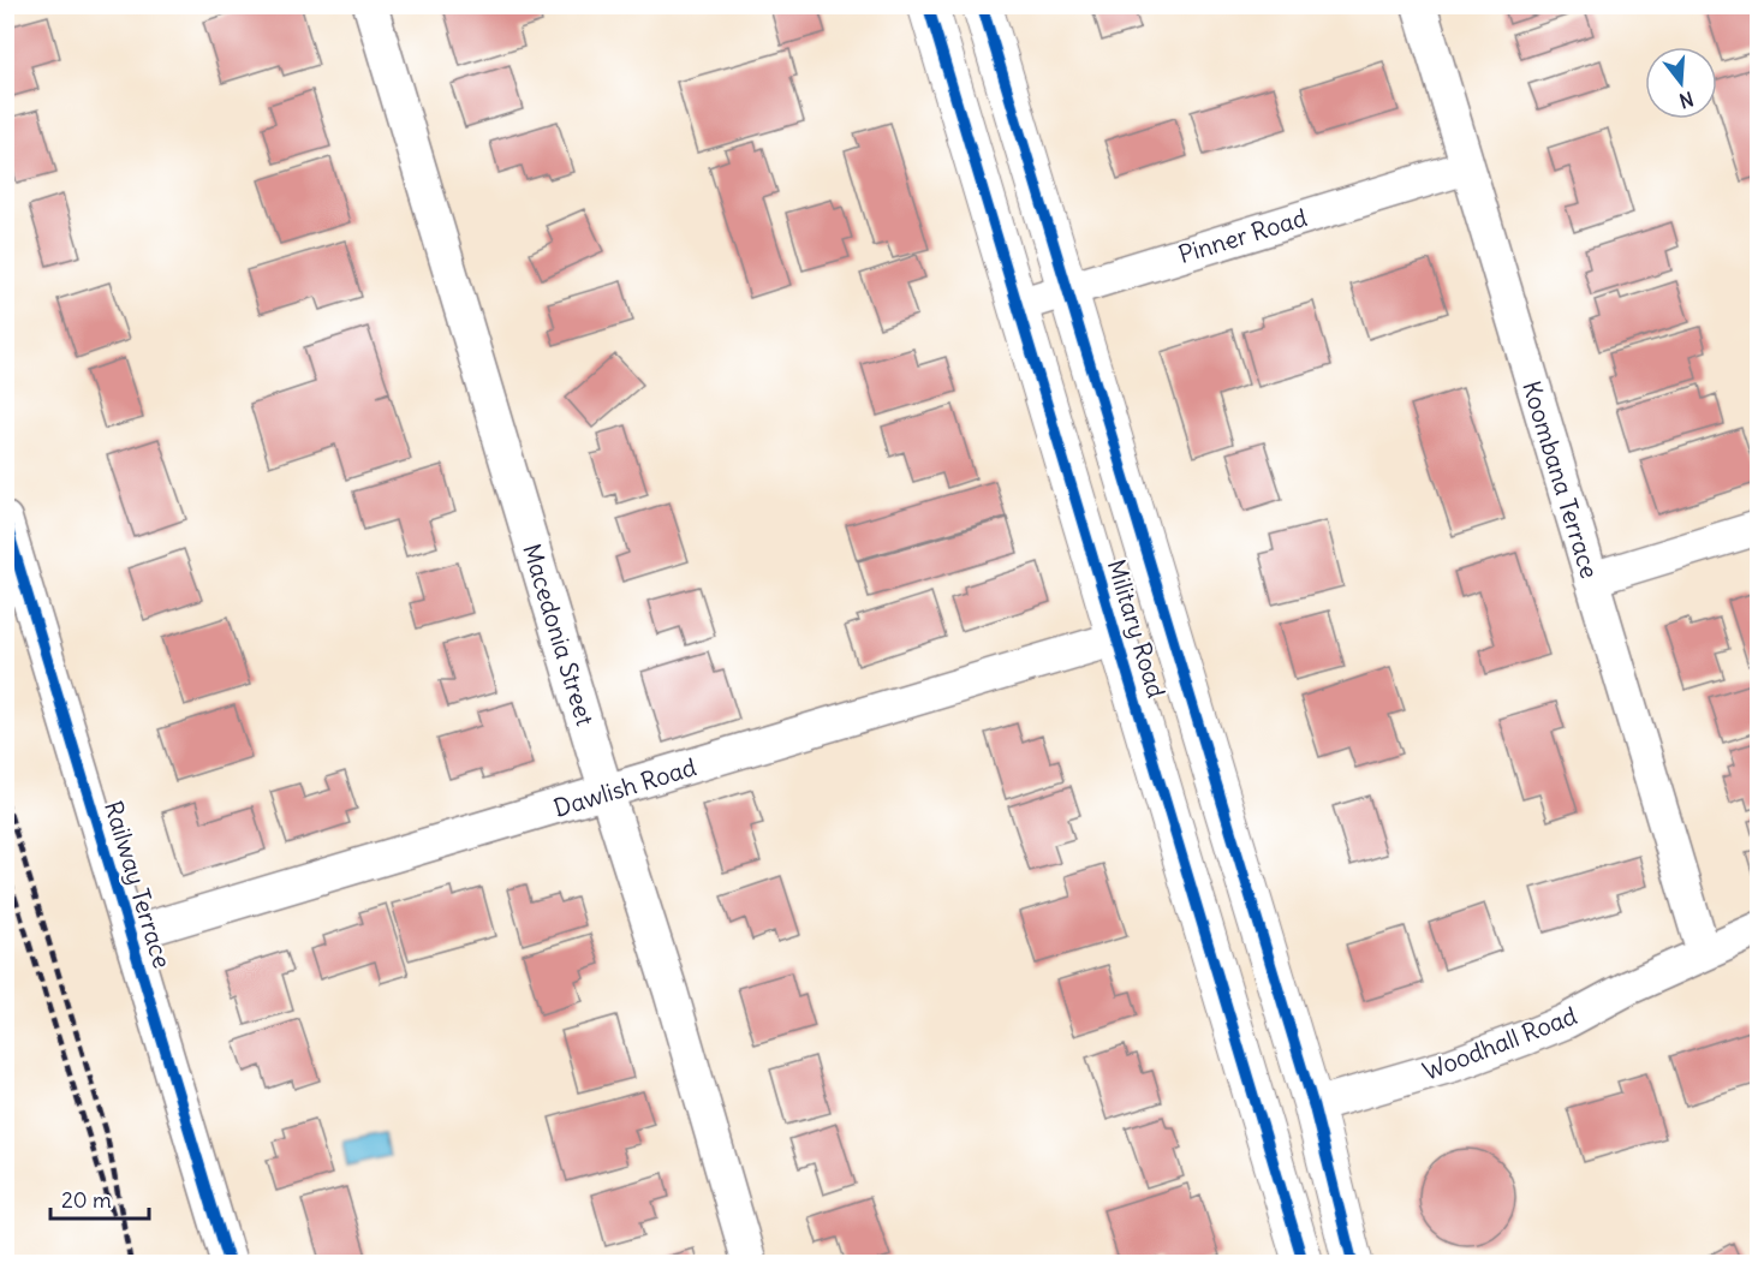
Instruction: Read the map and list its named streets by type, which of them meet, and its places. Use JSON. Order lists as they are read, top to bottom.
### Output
{
  "streets": {
    "street": [
      "Pinner Road",
      "Koombana Terrace",
      "Military Road",
      "Macedonia Street",
      "Dawlish Road",
      "Railway Terrace",
      "Woodhall Road"
    ]
  },
  "crossings": [
    ["Pinner Road", "Koombana Terrace"],
    ["Pinner Road", "Military Road"],
    ["Koombana Terrace", "Woodhall Road"],
    ["Military Road", "Dawlish Road"],
    ["Military Road", "Woodhall Road"],
    ["Macedonia Street", "Dawlish Road"],
    ["Dawlish Road", "Railway Terrace"]
  ],
  "scale_bar": "20 m",
  "north": "bottom"
}
